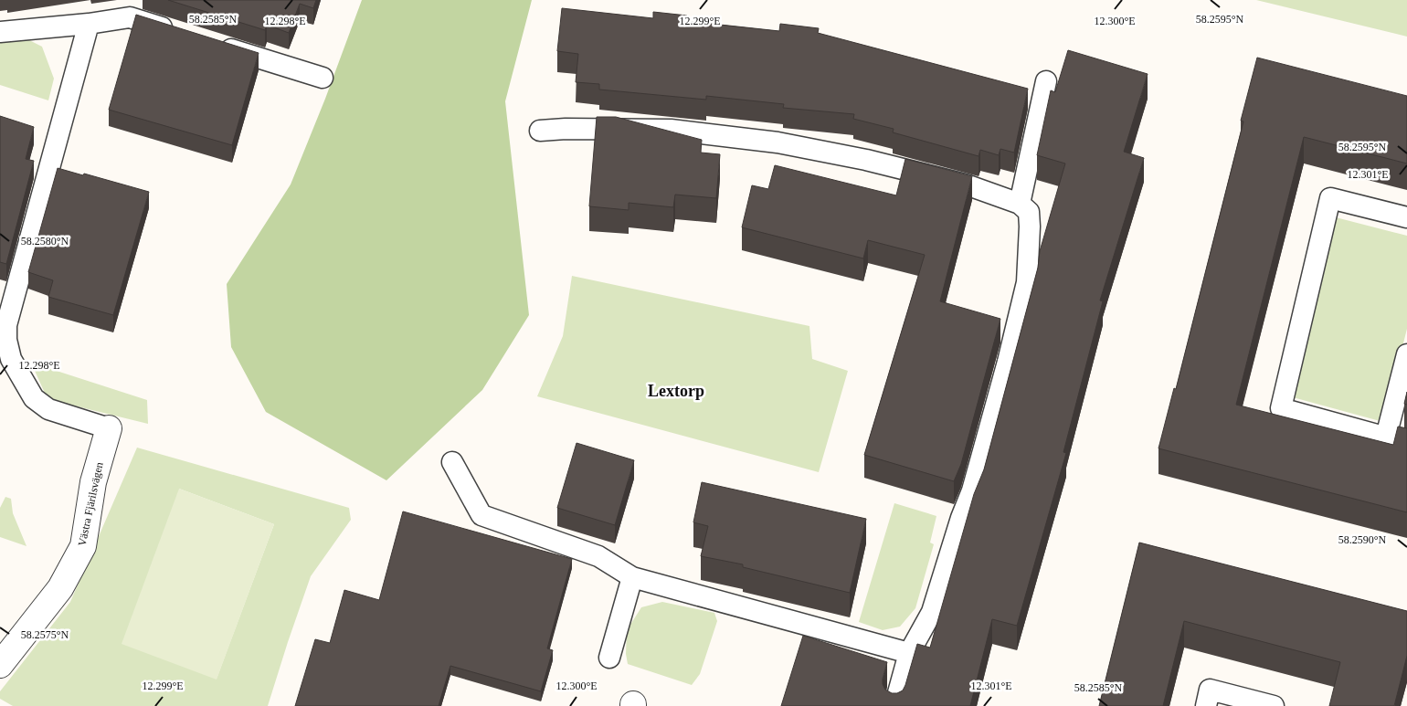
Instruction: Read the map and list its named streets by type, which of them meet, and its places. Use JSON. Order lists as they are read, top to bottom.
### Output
{
  "streets": {
    "street": ["Västra Fjärilsvägen"]
  },
  "districts": ["Lextorp"],
  "coordinates": [
    "58.2585°N",
    "58.2595°N",
    "12.298°E",
    "12.299°E",
    "12.300°E",
    "12.301°E",
    "58.2580°N",
    "58.2590°N",
    "58.2575°N"
  ]
}
